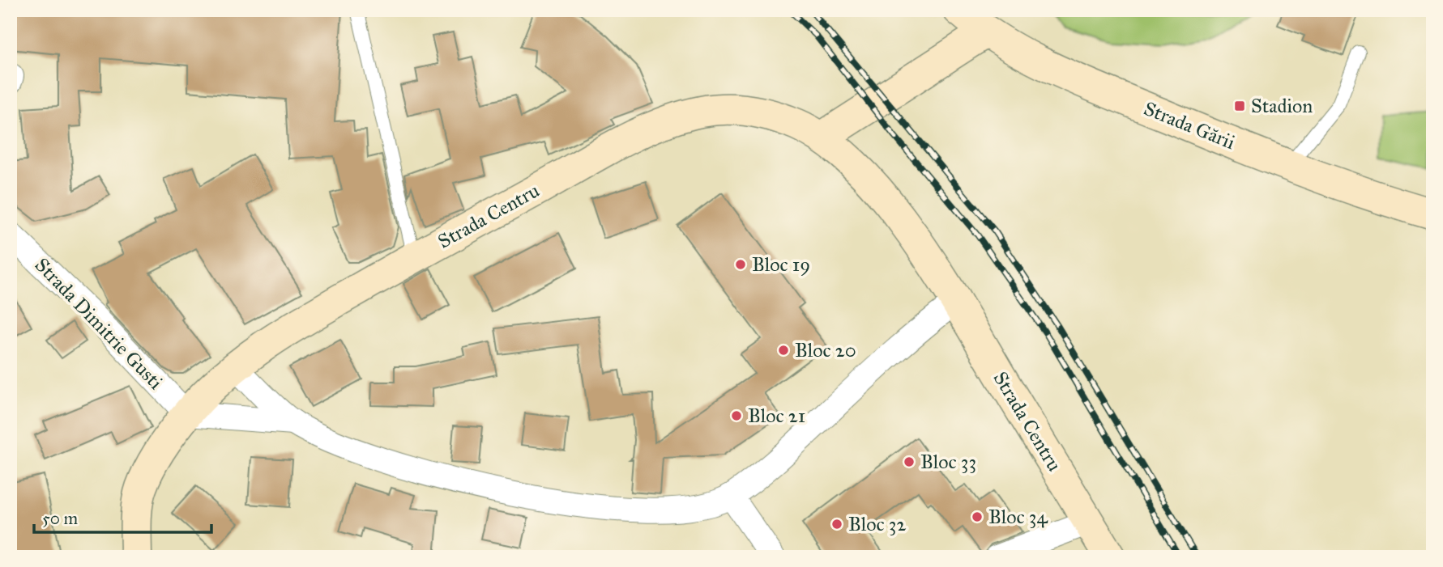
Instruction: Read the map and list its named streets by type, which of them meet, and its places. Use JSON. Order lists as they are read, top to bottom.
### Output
{
  "streets": {
    "main road": ["Strada Gării", "Strada Centru"],
    "street": ["Strada Dimitrie Gusti"]
  },
  "crossings": [
    ["Strada Centru", "Strada Dimitrie Gusti"]
  ],
  "places": {
    "transit": ["Stadion"],
    "other": [
      "Bloc 19",
      "Bloc 20",
      "Bloc 21",
      "Bloc 33",
      "Bloc 34",
      "Bloc 32"
    ]
  },
  "scale_bar": "50 m"
}
